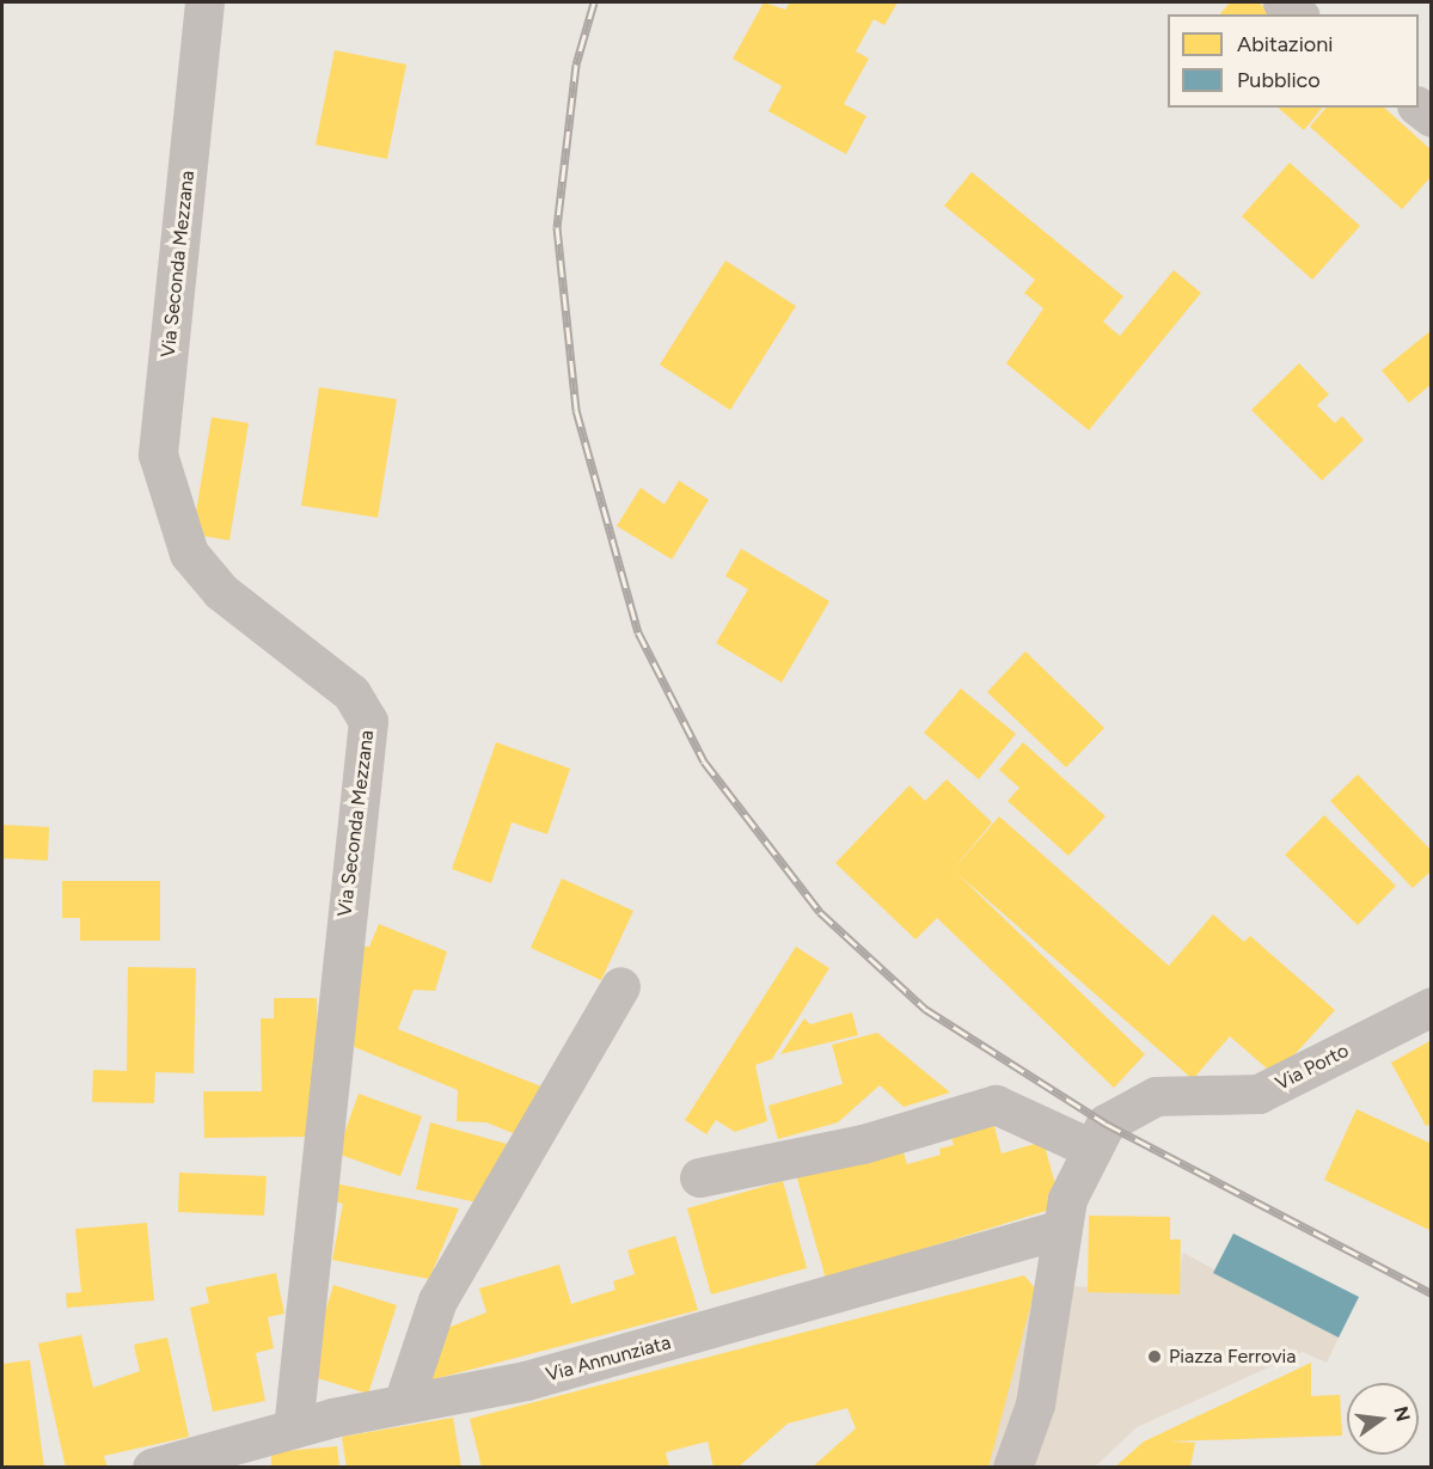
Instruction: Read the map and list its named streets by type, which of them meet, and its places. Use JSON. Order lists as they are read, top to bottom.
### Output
{
  "streets": {
    "street": ["Via Seconda Mezzana", "Via Porto", "Via Annunziata"]
  },
  "crossings": [
    ["Via Seconda Mezzana", "Via Annunziata"]
  ],
  "places": ["Piazza Ferrovia"],
  "legend": ["Abitazioni", "Pubblico"],
  "north": "right"
}
